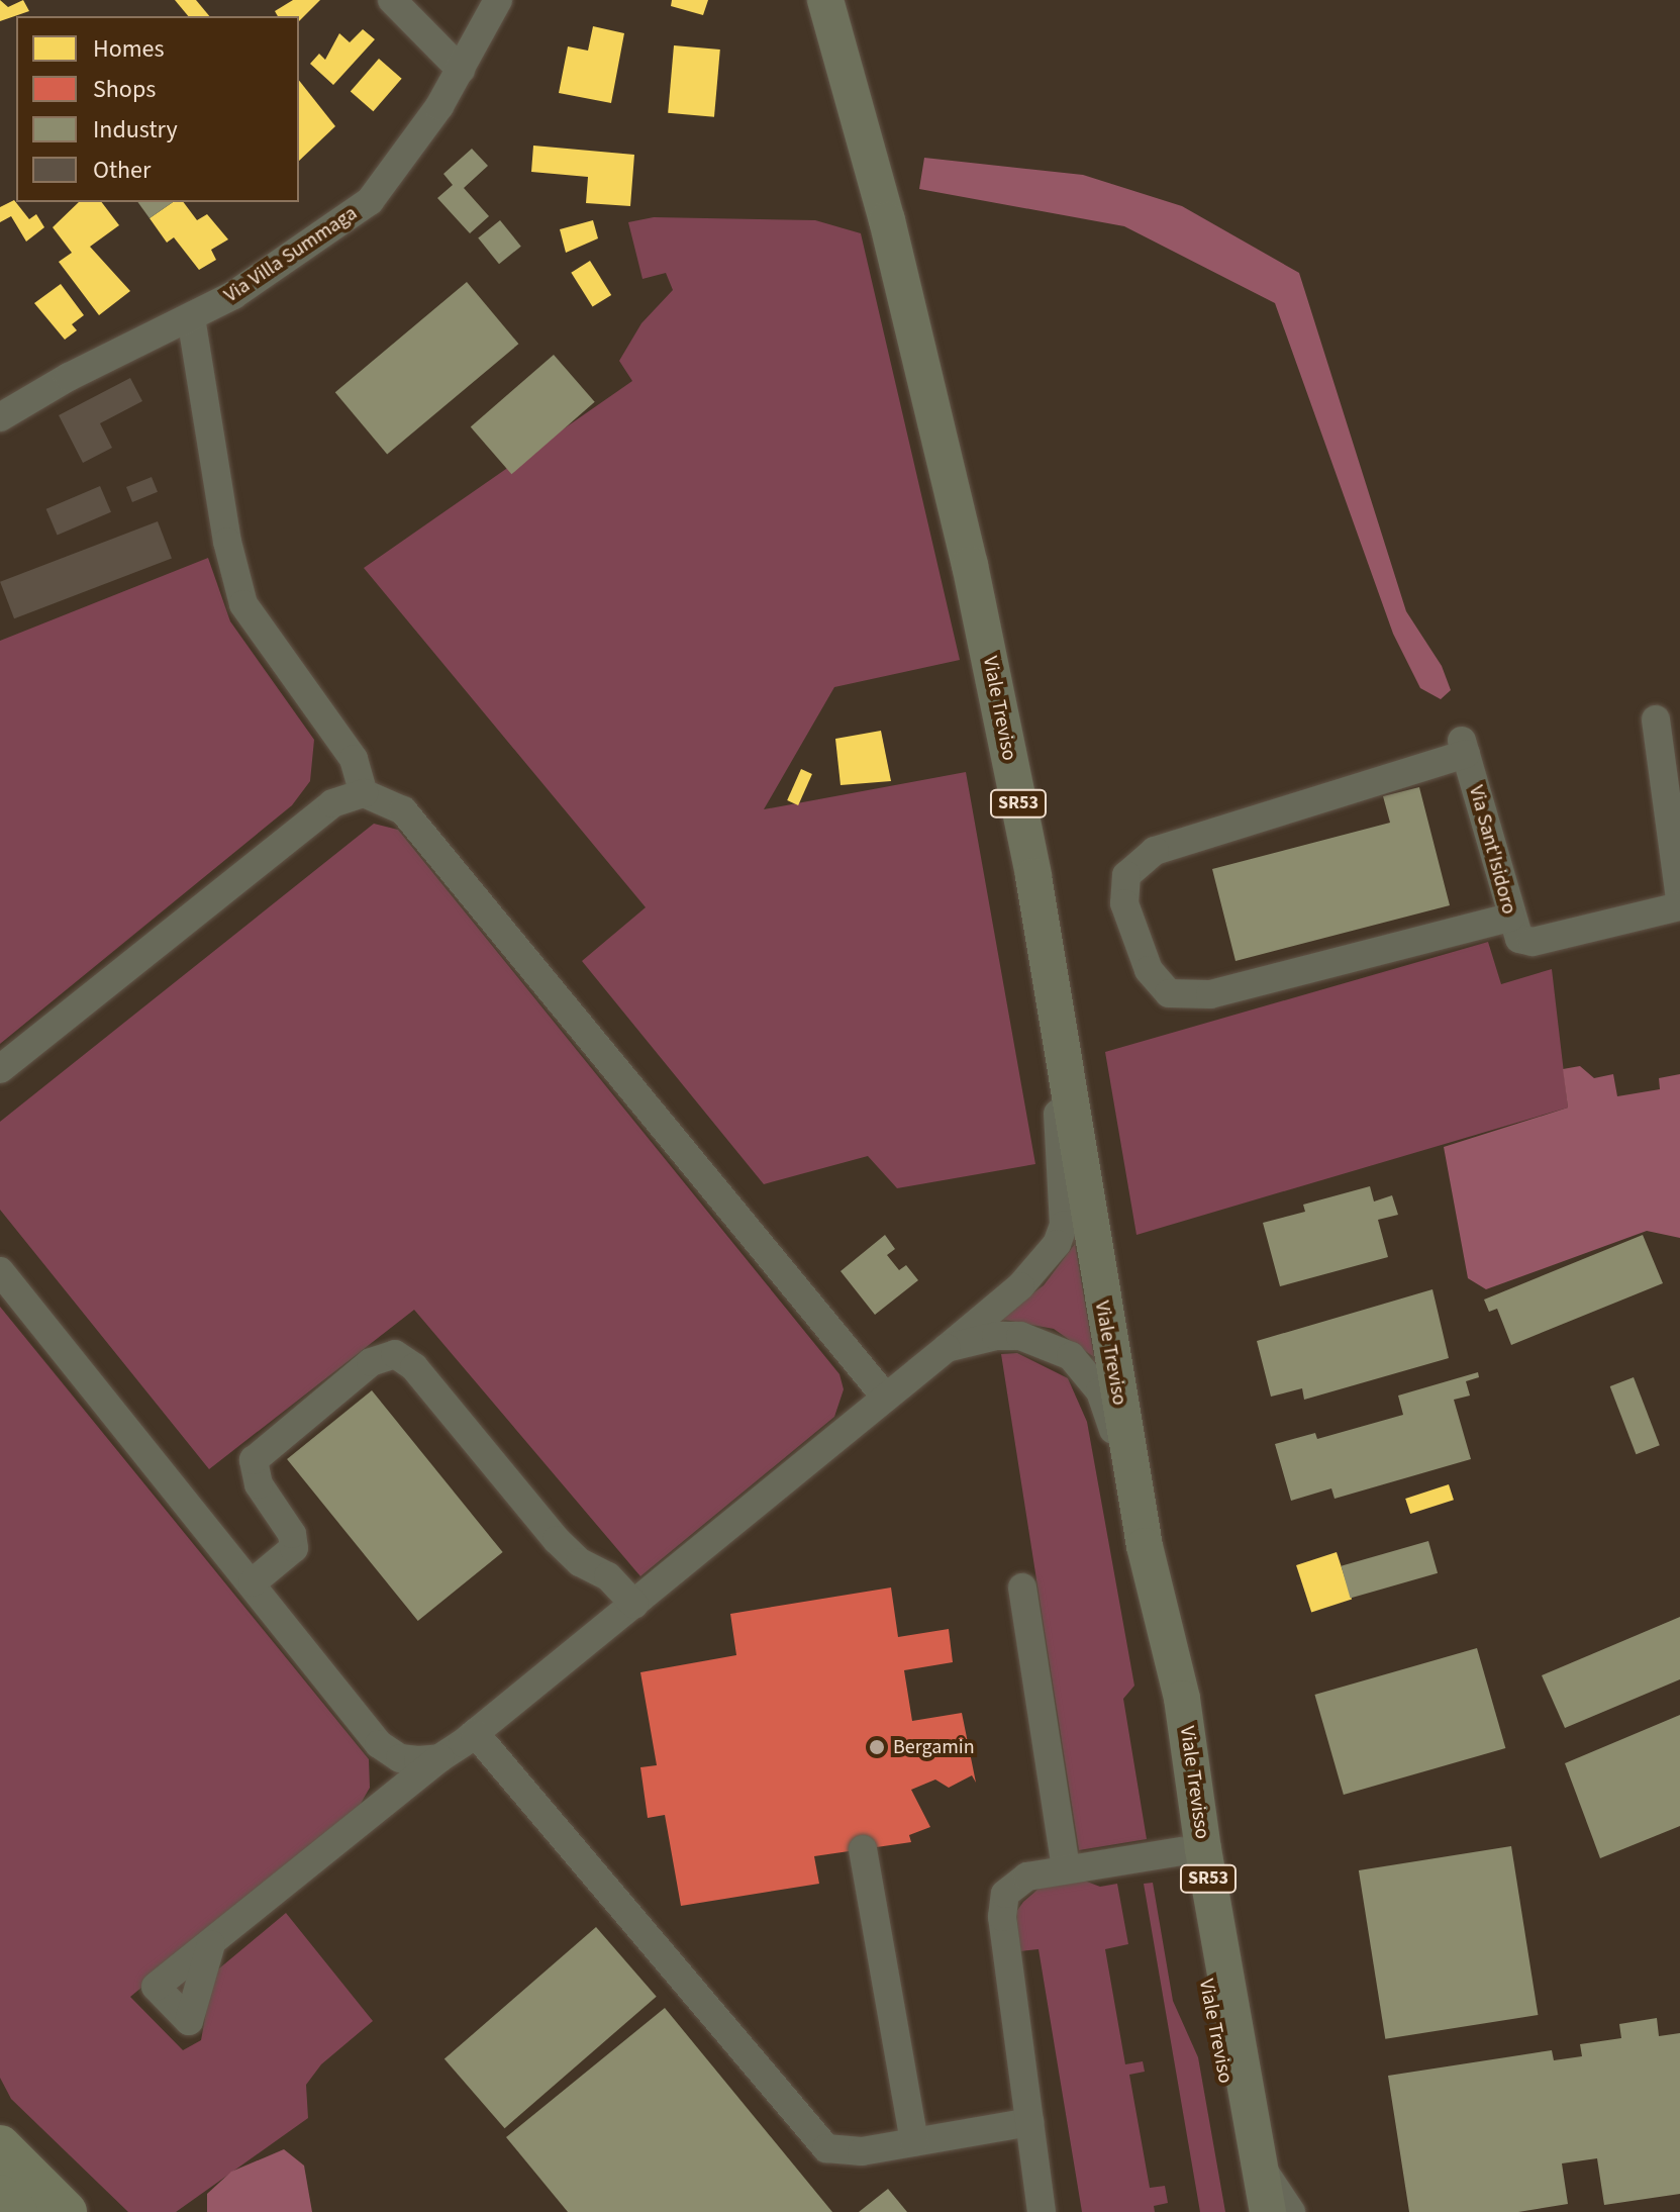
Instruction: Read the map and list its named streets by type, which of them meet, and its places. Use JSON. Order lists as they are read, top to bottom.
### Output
{
  "streets": {
    "main road": ["Viale Treviso", "SR53", "Viale Trevisso"],
    "street": ["Via Villa Summaga", "Via Sant'Isidoro"]
  },
  "crossings": [
    ["Viale Treviso", "Viale Trevisso"]
  ],
  "places": ["Bergamin"],
  "legend": [
    "Homes",
    "Shops",
    "Industry",
    "Other"
  ]
}
